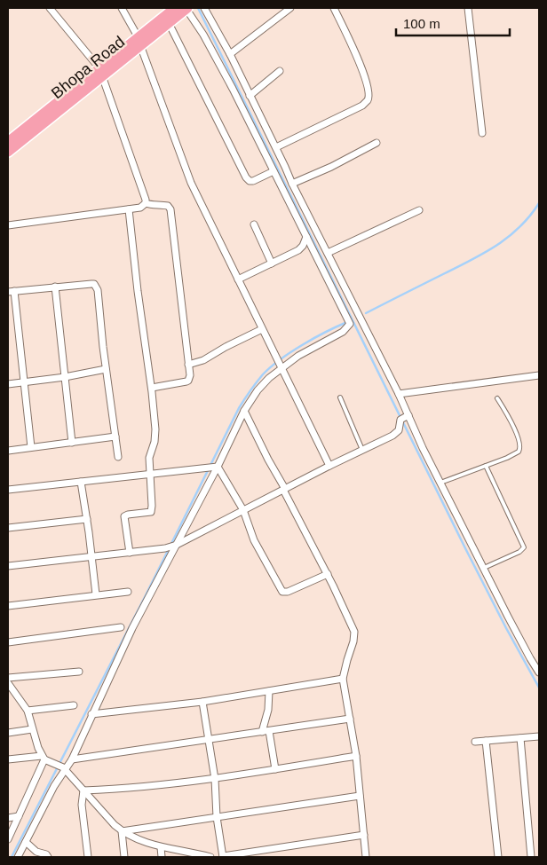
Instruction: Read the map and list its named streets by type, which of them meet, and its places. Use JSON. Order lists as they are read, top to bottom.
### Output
{
  "streets": {
    "main road": ["Bhopa Road"]
  },
  "scale_bar": "100 m"
}
